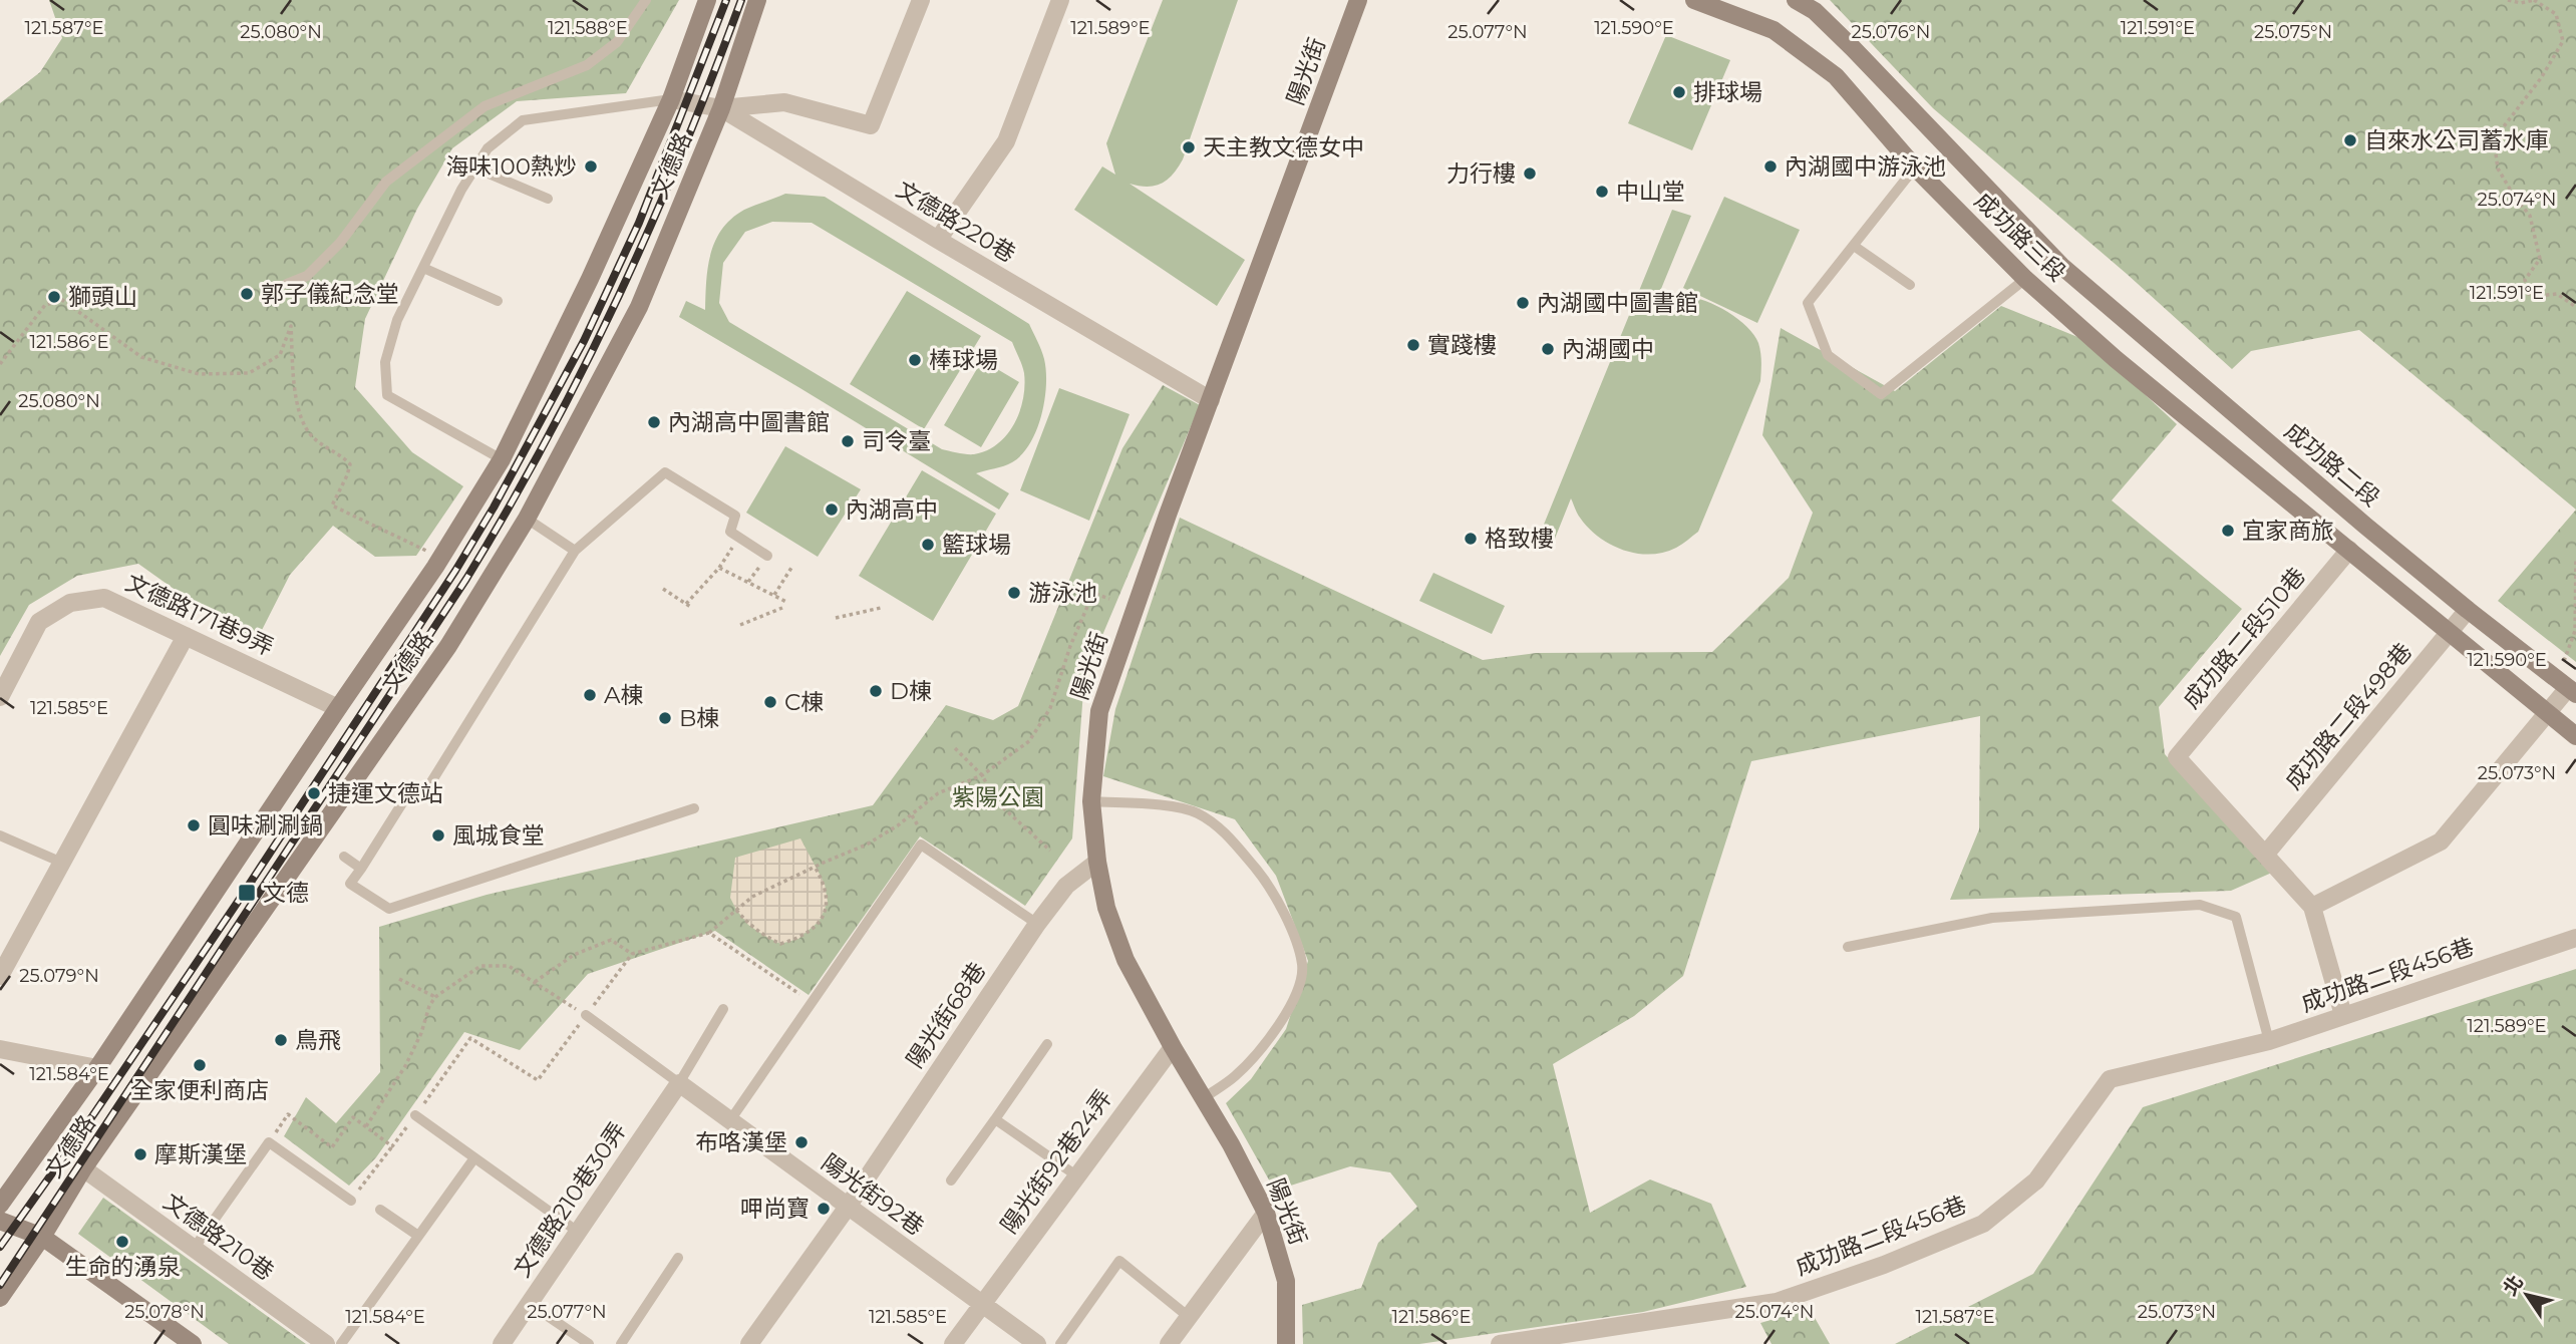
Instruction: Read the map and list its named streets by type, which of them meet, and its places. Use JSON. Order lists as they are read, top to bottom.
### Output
{
  "streets": {
    "main road": [
      "陽光街",
      "文德路",
      "成功路三段",
      "成功路二段"
    ],
    "street": [
      "文德路220巷",
      "文德路171巷9弄",
      "成功路二段510巷",
      "成功路二段498巷",
      "成功路二段456巷",
      "陽光街68巷",
      "陽光街92巷24弄",
      "陽光街92巷",
      "文德路210巷30弄",
      "文德路210巷"
    ]
  },
  "crossings": [
    ["陽光街", "文德路220巷"],
    ["陽光街", "陽光街68巷"],
    ["陽光街", "陽光街92巷24弄"],
    ["文德路", "文德路220巷"],
    ["文德路", "文德路171巷9弄"],
    ["文德路", "文德路210巷"],
    ["成功路三段", "成功路二段"],
    ["成功路三段", "成功路二段510巷"],
    ["成功路二段", "成功路二段498巷"],
    ["成功路二段510巷", "成功路二段498巷"],
    ["陽光街68巷", "陽光街92巷"],
    ["陽光街92巷24弄", "陽光街92巷"],
    ["陽光街92巷", "文德路210巷30弄"]
  ],
  "parks": ["紫陽公園"],
  "places": {
    "other": [
      "排球場",
      "自來水公司蓄水庫",
      "天主教文德女中",
      "海味100熱炒",
      "內湖國中游泳池",
      "力行樓",
      "中山堂",
      "郭子儀紀念堂",
      "獅頭山",
      "內湖國中圖書館",
      "實踐樓",
      "內湖國中",
      "棒球場",
      "內湖高中圖書館",
      "司令臺",
      "內湖高中",
      "宜家商旅",
      "格致樓",
      "籃球場",
      "游泳池",
      "D棟",
      "A棟",
      "C棟",
      "B棟",
      "捷運文德站",
      "圓味涮涮鍋",
      "風城食堂",
      "鳥飛",
      "全家便利商店",
      "布咯漢堡",
      "摩斯漢堡",
      "呷尚寶",
      "生命的湧泉"
    ],
    "transit": ["文德"]
  },
  "north": "top left",
  "coordinates": [
    "121.587°E",
    "121.588°E",
    "121.589°E",
    "121.590°E",
    "121.591°E",
    "25.080°N",
    "25.077°N",
    "25.076°N",
    "25.075°N",
    "25.074°N",
    "121.586°E",
    "121.585°E",
    "25.073°N",
    "25.079°N",
    "121.584°E",
    "25.078°N"
  ]
}
